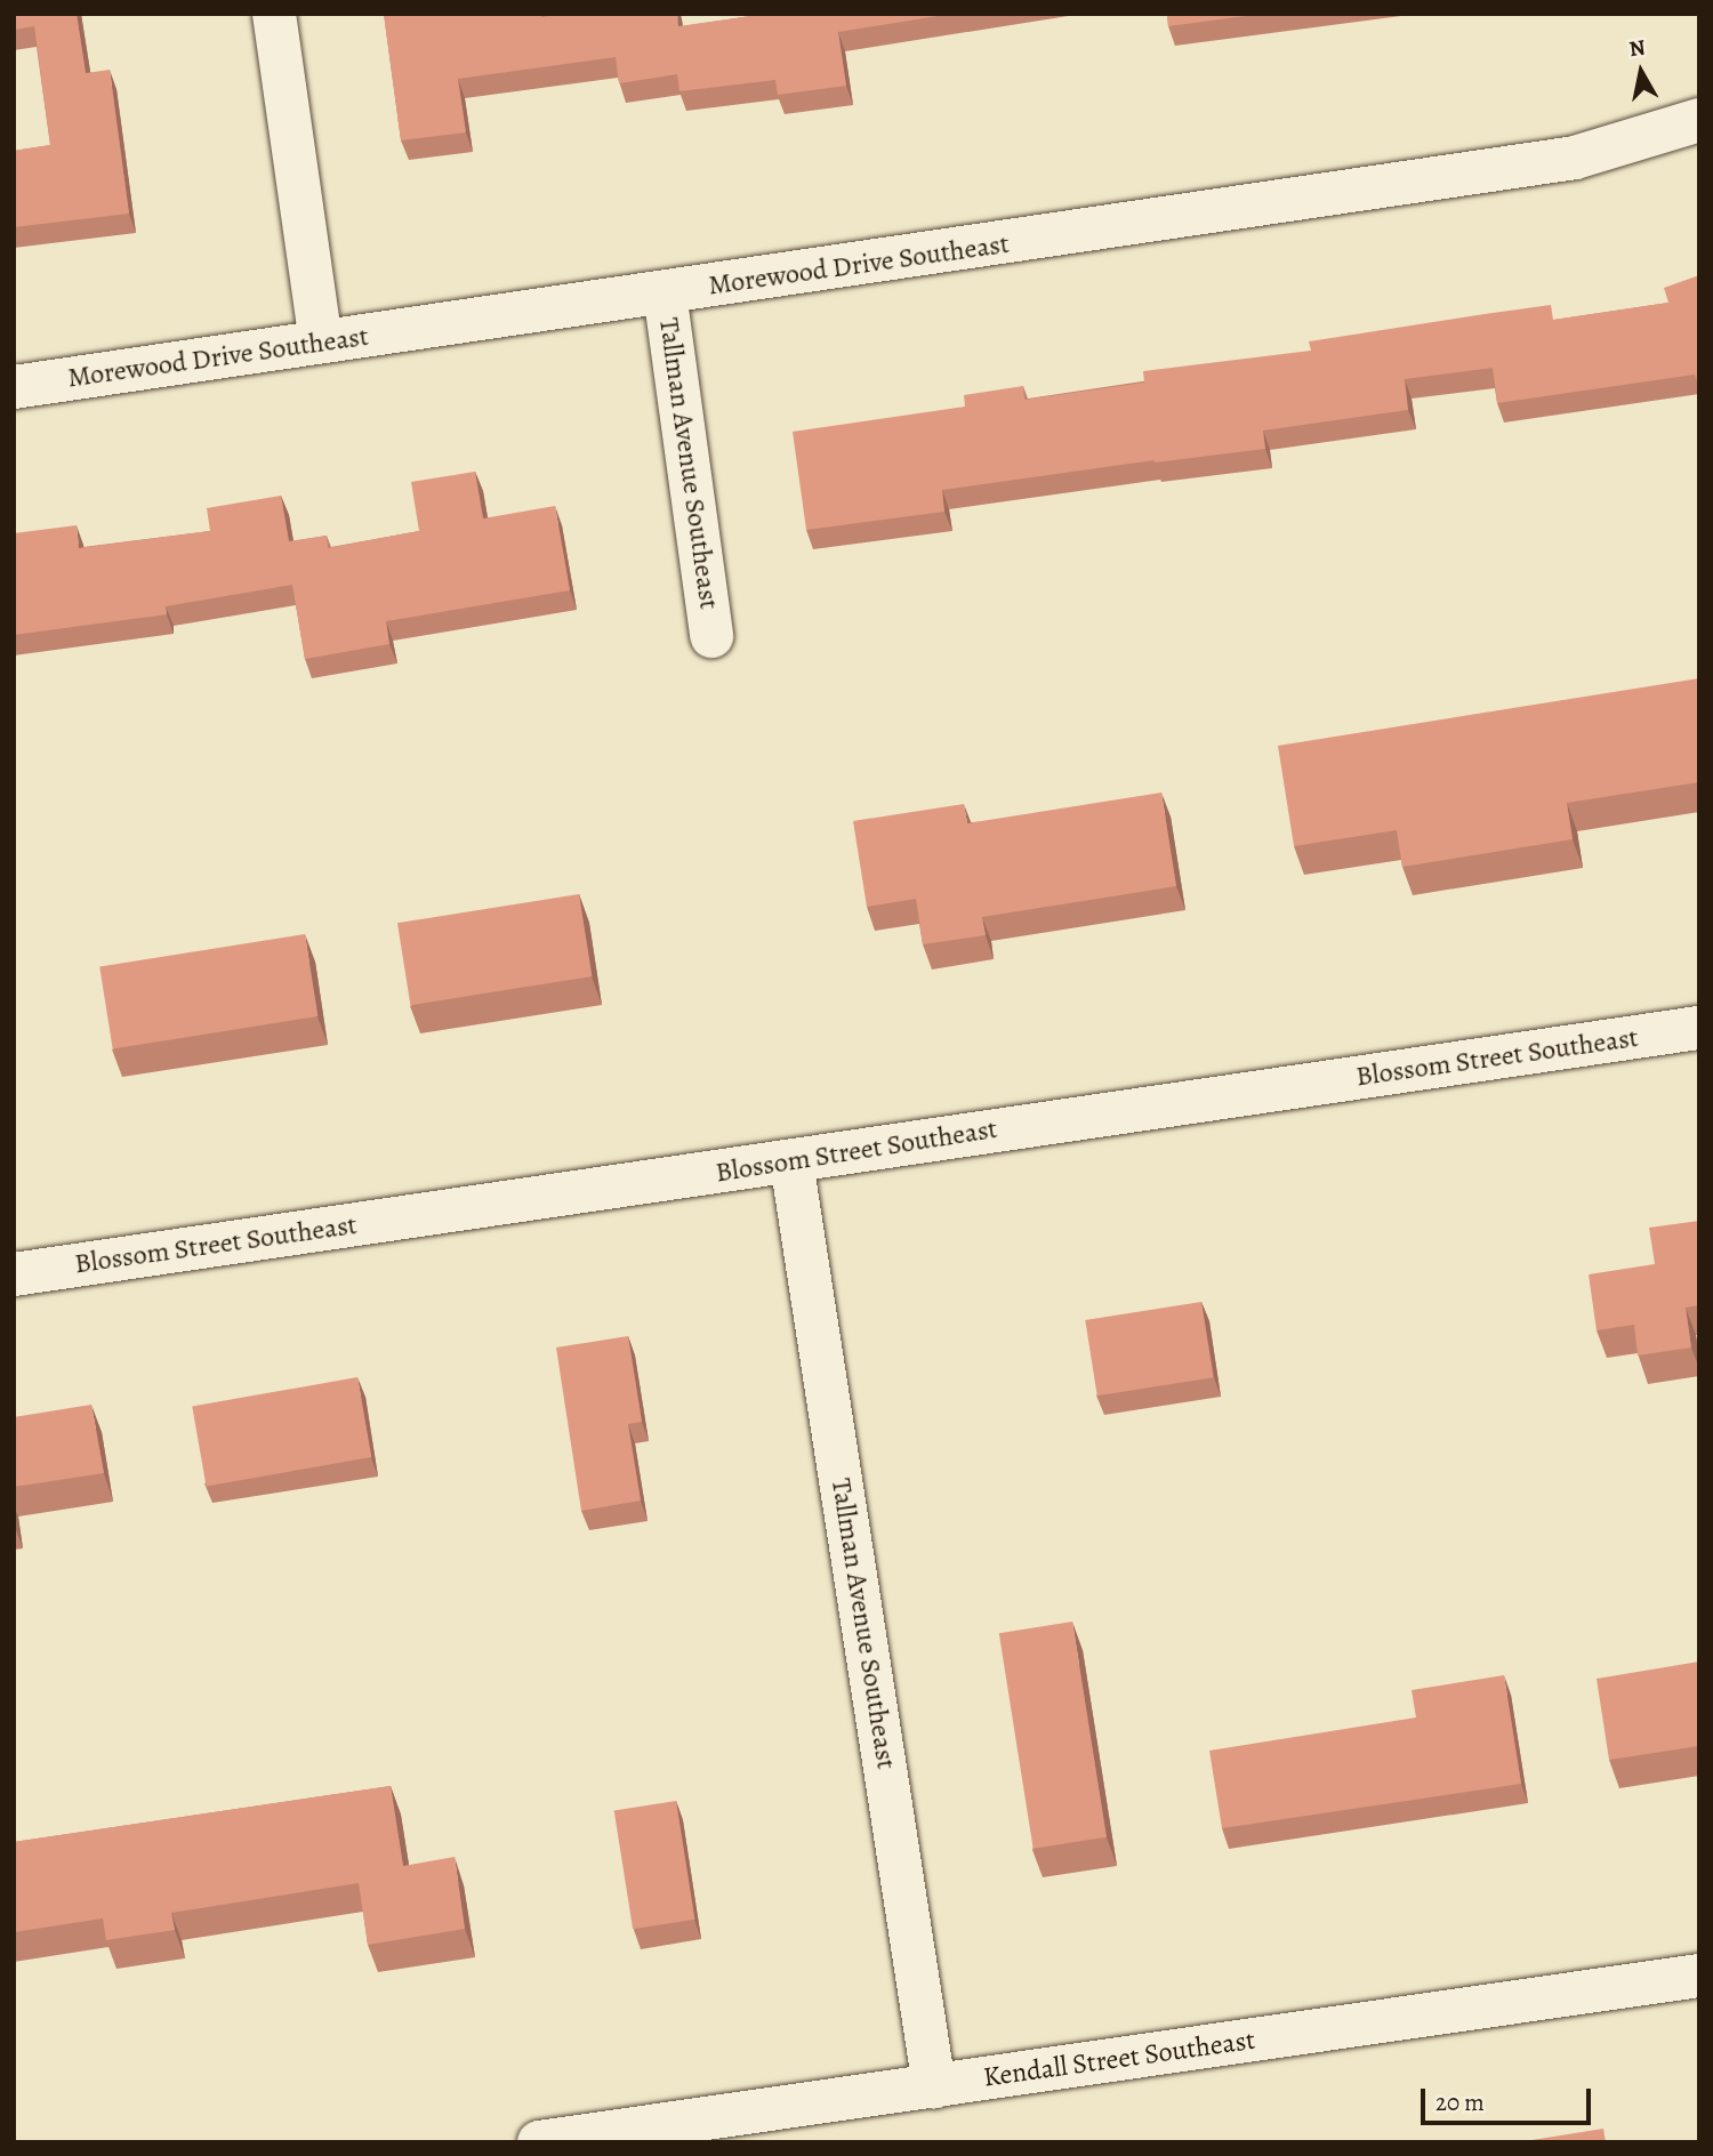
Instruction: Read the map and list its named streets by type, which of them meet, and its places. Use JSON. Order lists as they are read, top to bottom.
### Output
{
  "streets": {
    "street": [
      "Morewood Drive Southeast",
      "Tallman Avenue Southeast",
      "Blossom Street Southeast",
      "Kendall Street Southeast"
    ]
  },
  "crossings": [
    ["Morewood Drive Southeast", "Tallman Avenue Southeast"],
    ["Tallman Avenue Southeast", "Blossom Street Southeast"],
    ["Tallman Avenue Southeast", "Kendall Street Southeast"]
  ],
  "scale_bar": "20 m",
  "north": "top"
}
